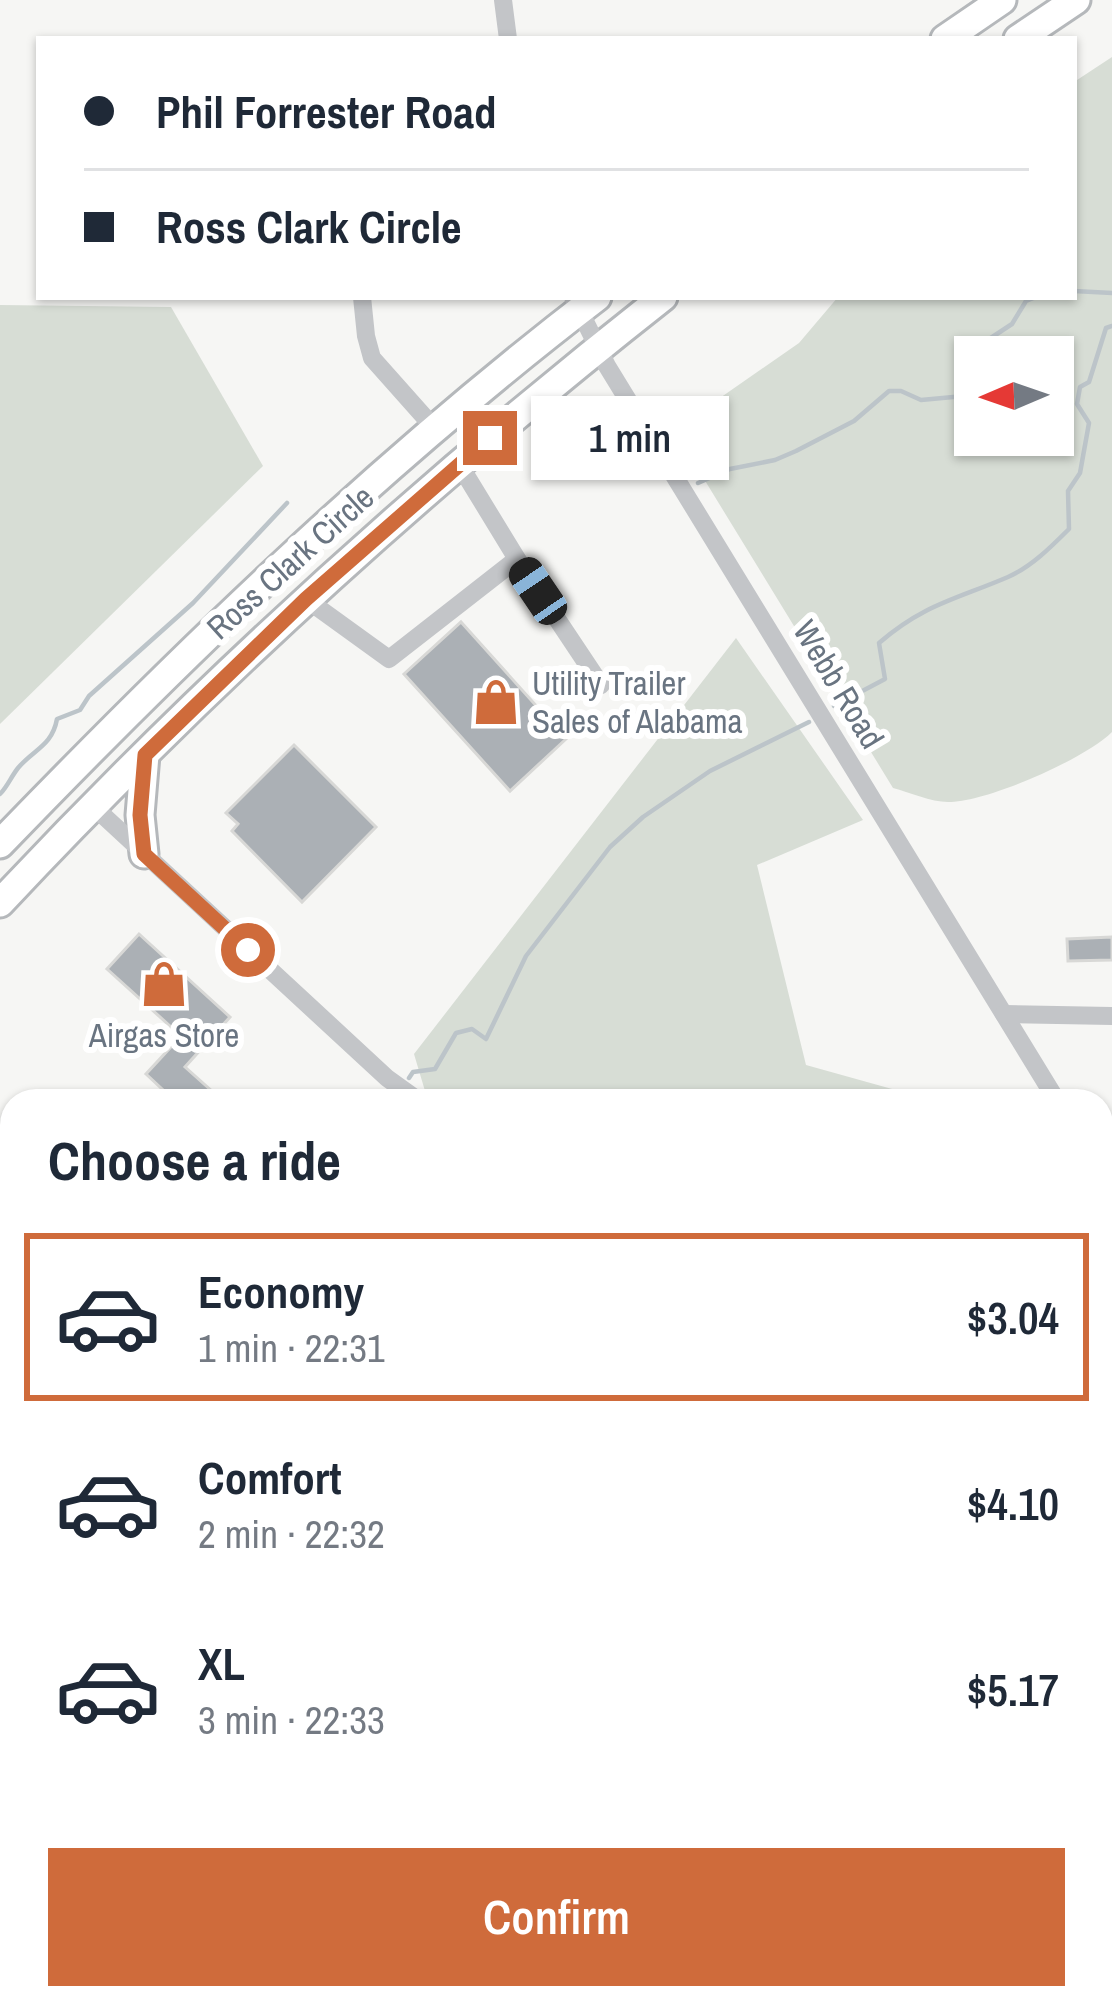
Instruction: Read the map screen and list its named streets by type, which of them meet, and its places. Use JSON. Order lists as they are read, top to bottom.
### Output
{
  "streets": {
    "highway": ["Ross Clark Circle"],
    "street": ["Webb Road"]
  },
  "crossings": [
    ["Ross Clark Circle", "Webb Road"]
  ],
  "places": {
    "shop": ["Utility Trailer Sales of Alabama", "Airgas Store"]
  },
  "north": "left",
  "page": {
    "banner": ["Phil Forrester Road", "Ross Clark Circle"],
    "bubble": "1 min",
    "heading": "Choose a ride",
    "list": [
      {
        "name": "Economy",
        "note": "1 min · 22:31",
        "value": "$3.04"
      },
      {
        "name": "Comfort",
        "note": "2 min · 22:32",
        "value": "$4.10"
      },
      {
        "name": "XL",
        "note": "3 min · 22:33",
        "value": "$5.17"
      }
    ],
    "buttons": "Confirm"
  }
}
